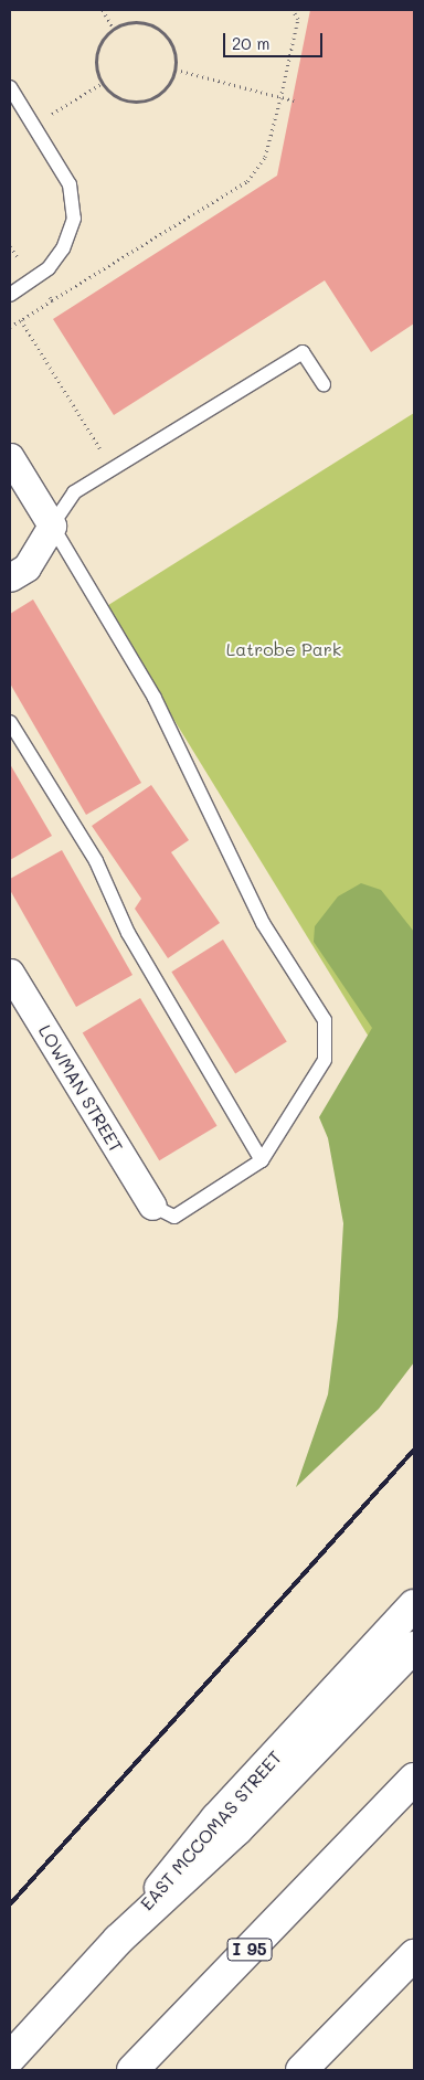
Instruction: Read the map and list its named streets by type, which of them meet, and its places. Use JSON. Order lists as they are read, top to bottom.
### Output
{
  "streets": {
    "main road": ["EAST MCCOMAS STREET", "I 95"],
    "street": ["LOWMAN STREET"]
  },
  "parks": ["Latrobe Park"],
  "scale_bar": "20 m"
}
